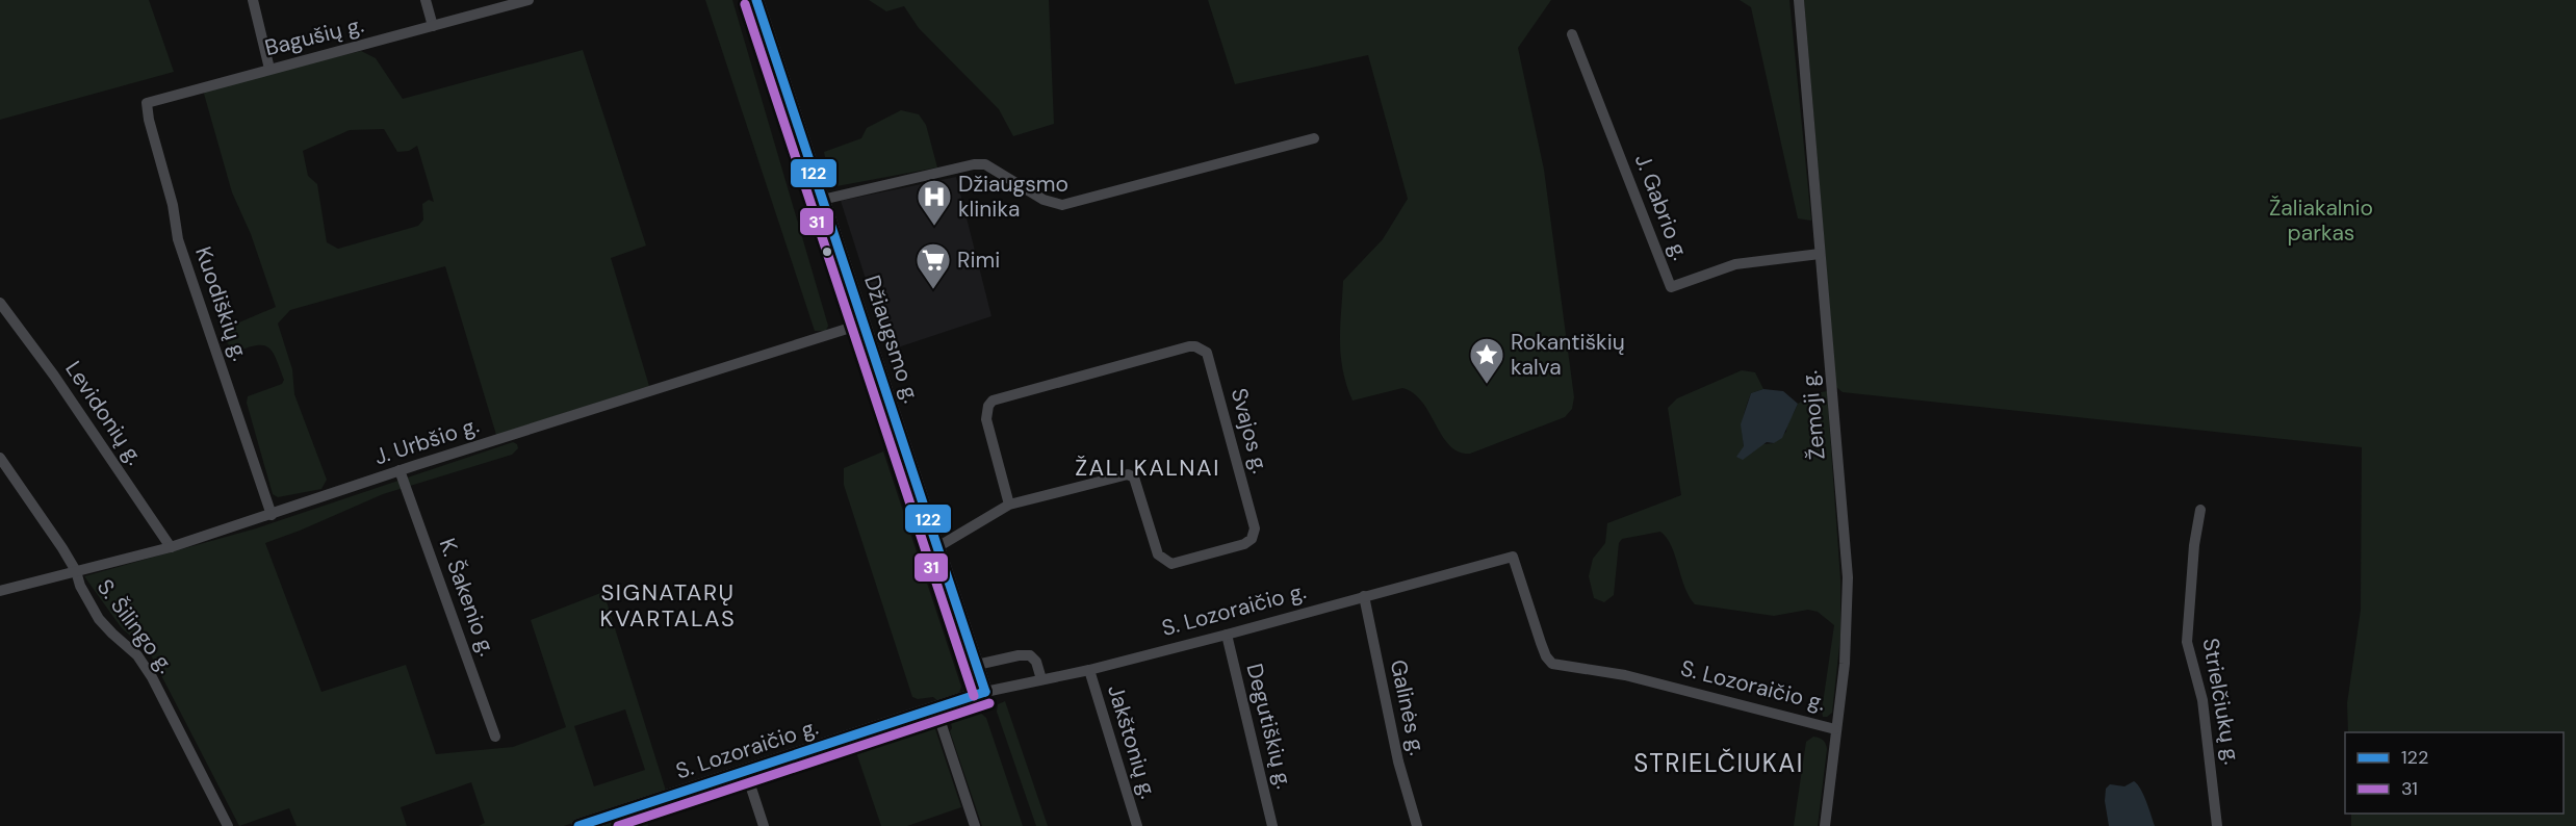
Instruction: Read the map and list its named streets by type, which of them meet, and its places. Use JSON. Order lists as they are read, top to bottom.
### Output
{
  "streets": {
    "street": [
      "Bagušių g.",
      "J. Gabrio g.",
      "Kuodiškių g.",
      "Džiaugsmo g.",
      "Levidonių g.",
      "Žemoji g.",
      "Svajos g.",
      "J. Urbšio g.",
      "K. Šakenio g.",
      "S. Lozoraičio g.",
      "S. Šilingo g.",
      "Strielčiukų g.",
      "Galinės g.",
      "Degutiškių g.",
      "Jakštonių g."
    ]
  },
  "crossings": [
    ["Bagušių g.", "Kuodiškių g."],
    ["J. Gabrio g.", "Žemoji g."],
    ["Kuodiškių g.", "J. Urbšio g."],
    ["Džiaugsmo g.", "Svajos g."],
    ["Džiaugsmo g.", "J. Urbšio g."],
    ["Džiaugsmo g.", "S. Lozoraičio g."],
    ["Levidonių g.", "J. Urbšio g."],
    ["Žemoji g.", "S. Lozoraičio g."],
    ["J. Urbšio g.", "K. Šakenio g."],
    ["J. Urbšio g.", "S. Šilingo g."],
    ["S. Lozoraičio g.", "Galinės g."],
    ["S. Lozoraičio g.", "Degutiškių g."],
    ["S. Lozoraičio g.", "Jakštonių g."]
  ],
  "districts": ["ŽALI KALNAI", "SIGNATARŲ KVARTALAS", "STRIELČIUKAI"],
  "parks": ["Žaliakalnio parkas"],
  "places": {
    "hospital": ["Džiaugsmo klinika"],
    "supermarket": ["Rimi"],
    "place": ["Rokantiškių kalva"]
  },
  "lines": ["transit line 122", "transit line 31"],
  "legend": ["122", "31"]
}
